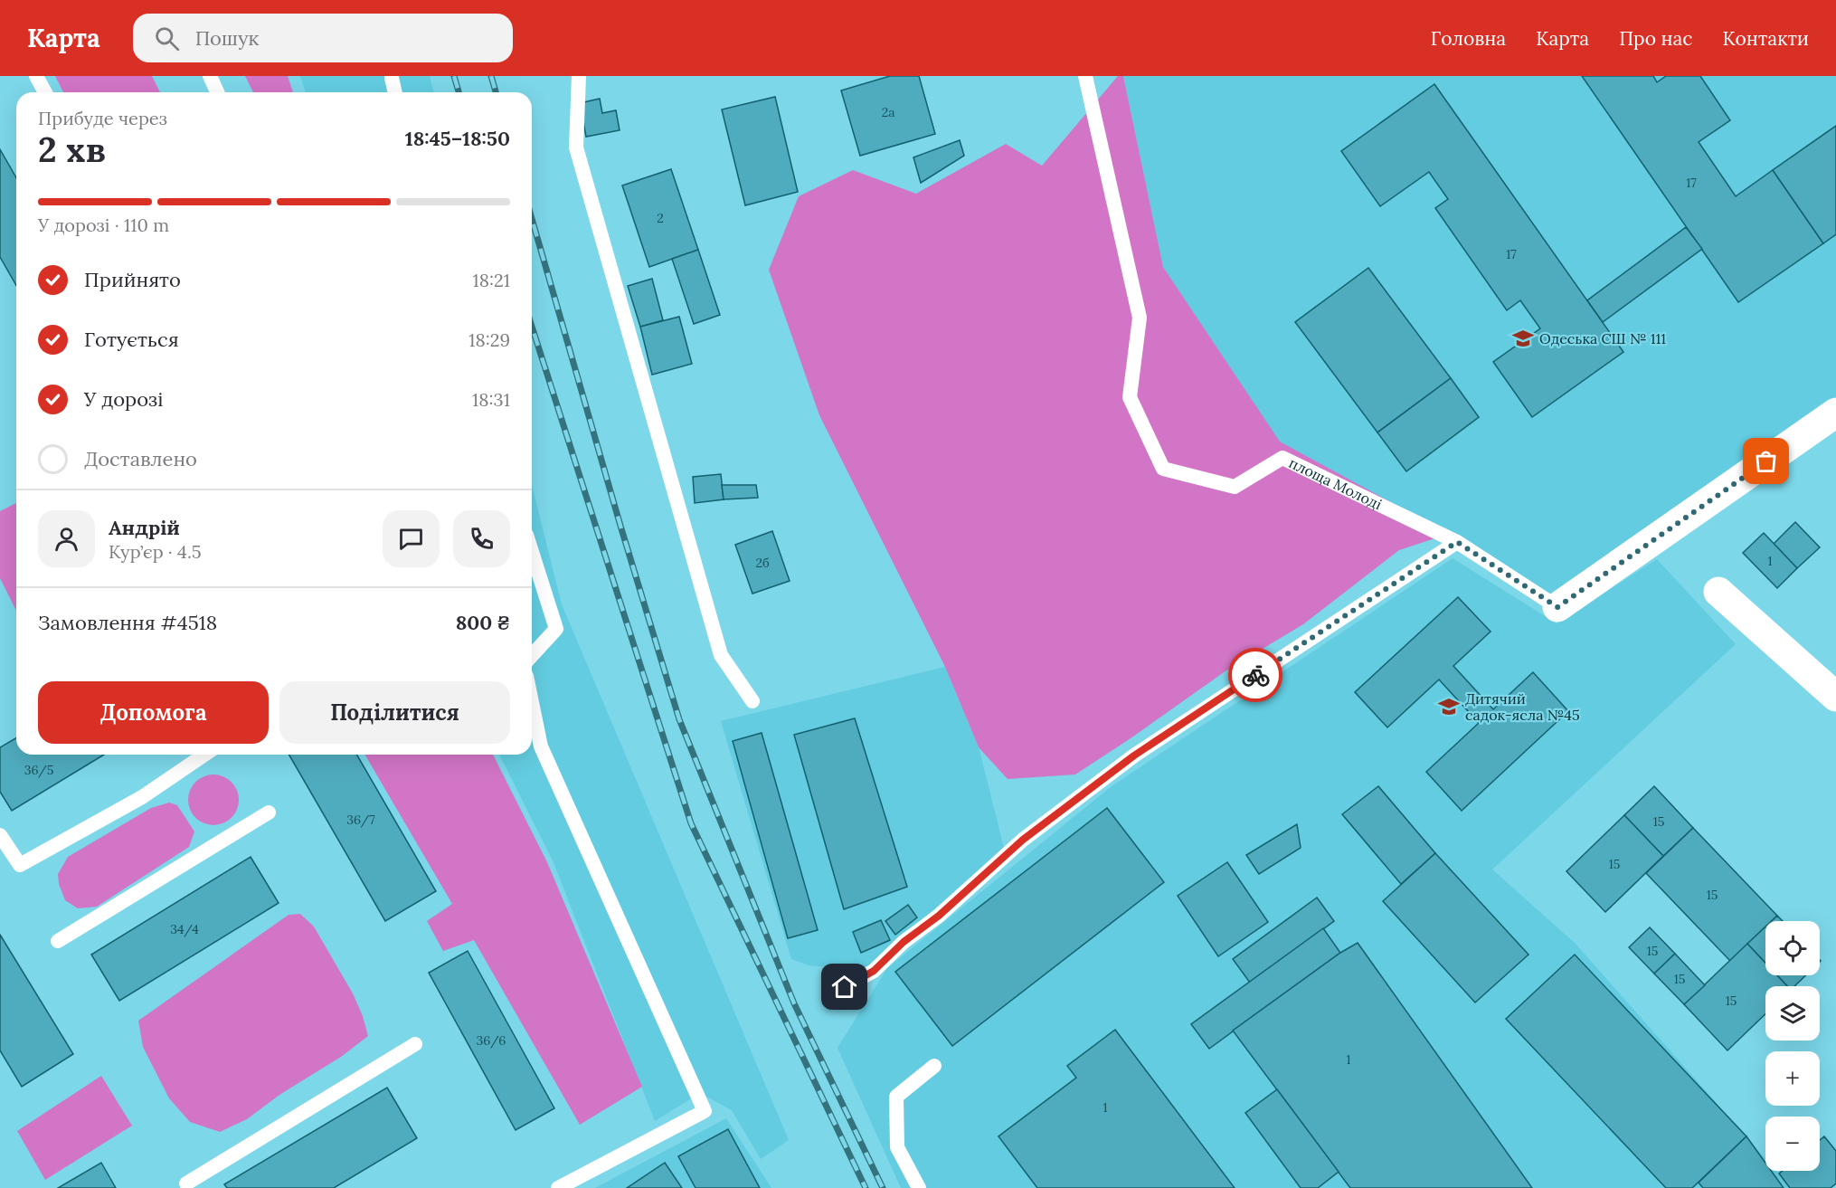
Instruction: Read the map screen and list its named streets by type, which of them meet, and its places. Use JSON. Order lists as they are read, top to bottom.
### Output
{
  "streets": {
    "street": ["площа Молоді"]
  },
  "places": {
    "school or university": ["Одеська СШ № 111", "Дитячий садок-ясла №45"]
  },
  "house_numbers": [
    "2а",
    "17",
    "2",
    "17",
    "1",
    "2б",
    "36/5",
    "36/7",
    "15",
    "15",
    "15",
    "34/4",
    "15",
    "15",
    "15",
    "36/6",
    "1",
    "1"
  ],
  "page": {
    "header": "Карта",
    "search": "Пошук",
    "nav": [
      "Головна",
      "Карта",
      "Про нас",
      "Контакти"
    ],
    "heading": ["2 хв", "Прибуде через", "18:45–18:50"],
    "panel": [
      "Андрій",
      "Кур’єр · 4.5",
      "Замовлення #4518",
      "800 ₴"
    ],
    "bar": "У дорозі · 110 m",
    "list": [
      ["Прийнято", "18:21"],
      ["Готується", "18:29"],
      ["У дорозі", "18:31"],
      "Доставлено"
    ],
    "buttons": ["Допомога", "Поділитися"],
    "map_buttons": ["+", "−"]
  }
}
